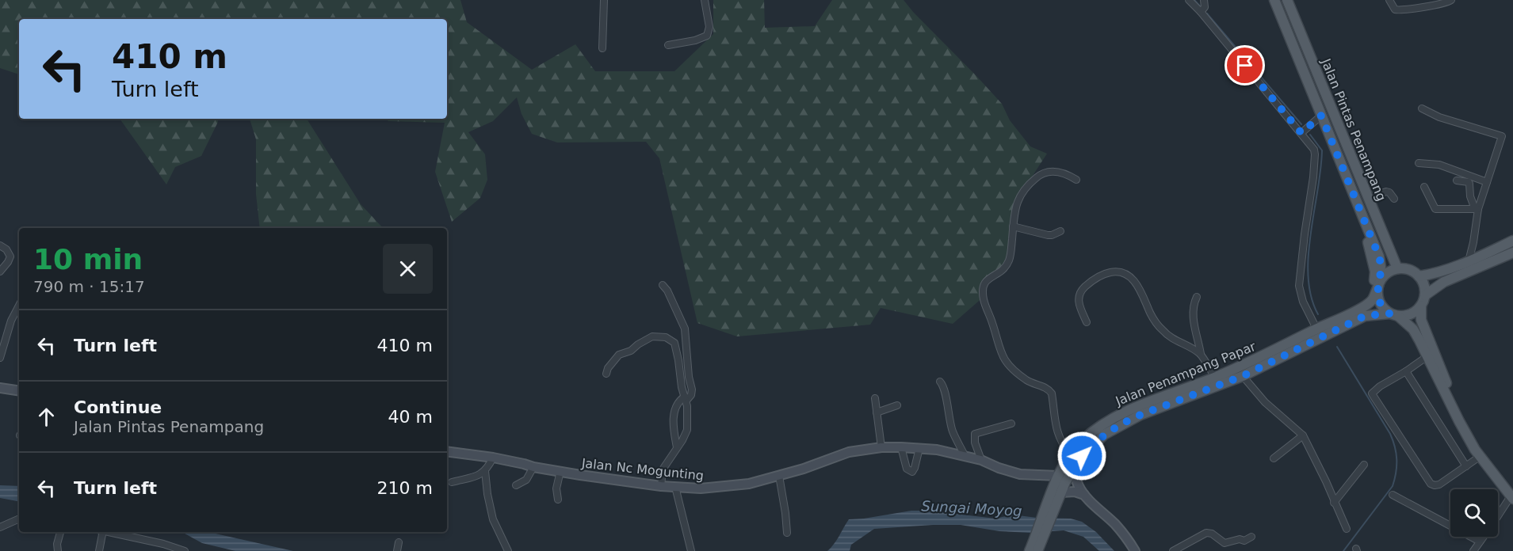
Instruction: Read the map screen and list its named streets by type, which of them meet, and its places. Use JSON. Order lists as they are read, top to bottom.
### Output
{
  "streets": {
    "main road": ["Jalan Pintas Penampang", "Jalan Penampang Papar"],
    "street": ["Jalan Nc Mogunting"]
  },
  "crossings": [
    ["Jalan Pintas Penampang", "Jalan Penampang Papar"],
    ["Jalan Penampang Papar", "Jalan Nc Mogunting"]
  ],
  "water": ["Sungai Moyog"],
  "page": {
    "turn": ["410 m", "Turn left"],
    "heading": ["10 min", "790 m · 15:17"],
    "list": [
      {
        "name": "Turn left",
        "value": "410 m"
      },
      {
        "name": "Continue",
        "note": "Jalan Pintas Penampang",
        "value": "40 m"
      },
      {
        "name": "Turn left",
        "value": "210 m"
      }
    ]
  }
}
